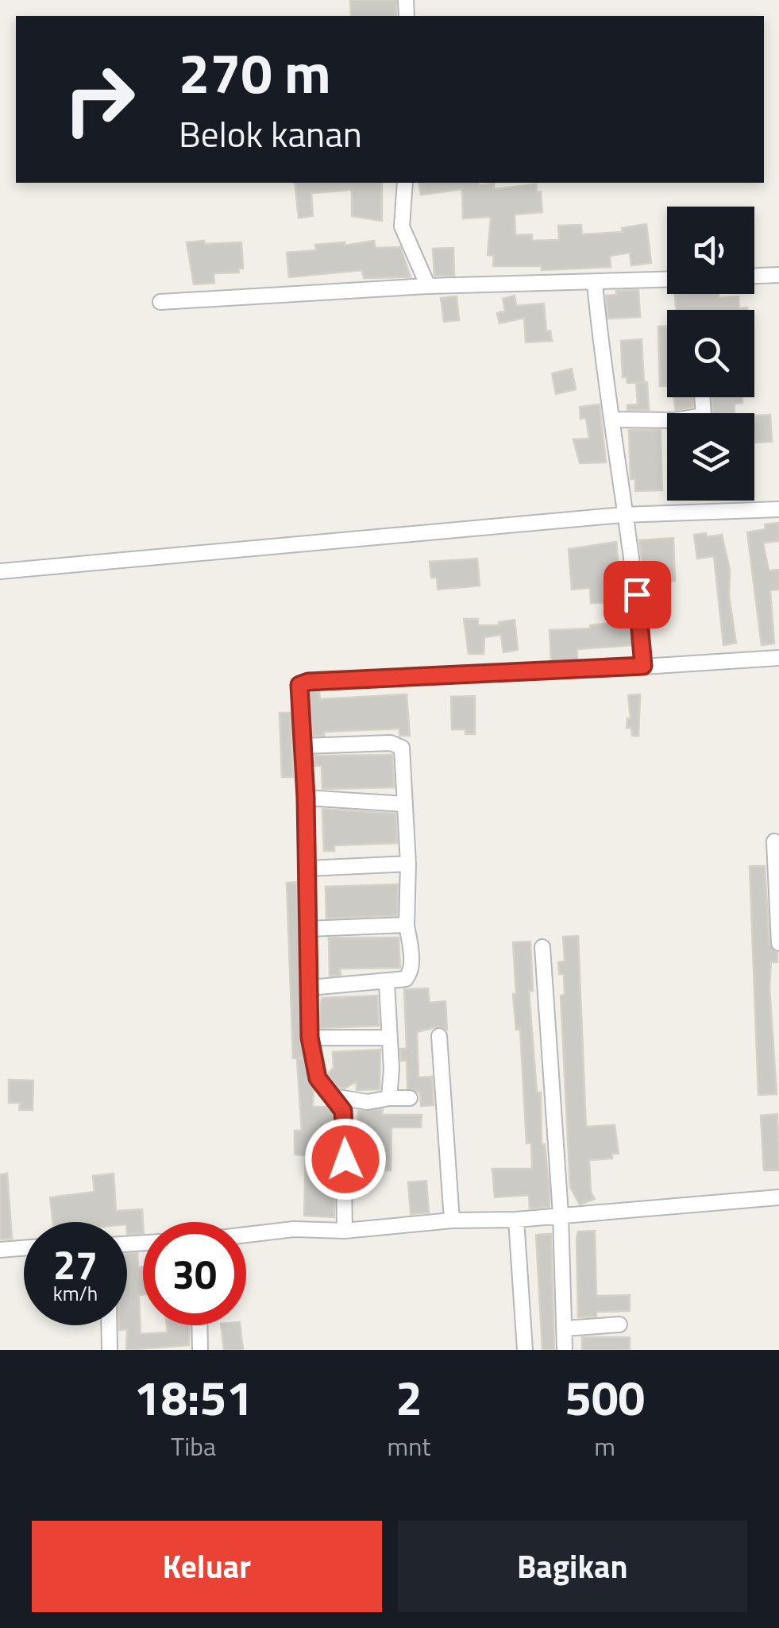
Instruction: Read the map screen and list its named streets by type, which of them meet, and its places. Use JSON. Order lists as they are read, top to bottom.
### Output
{
  "page": {
    "turn": ["270 m", "Belok kanan"],
    "speed": "27 km/h",
    "limit": "30",
    "eta": [
      "18:51",
      "Tiba",
      "2",
      "mnt",
      "500",
      "m"
    ],
    "buttons": ["Keluar", "Bagikan"]
  }
}
